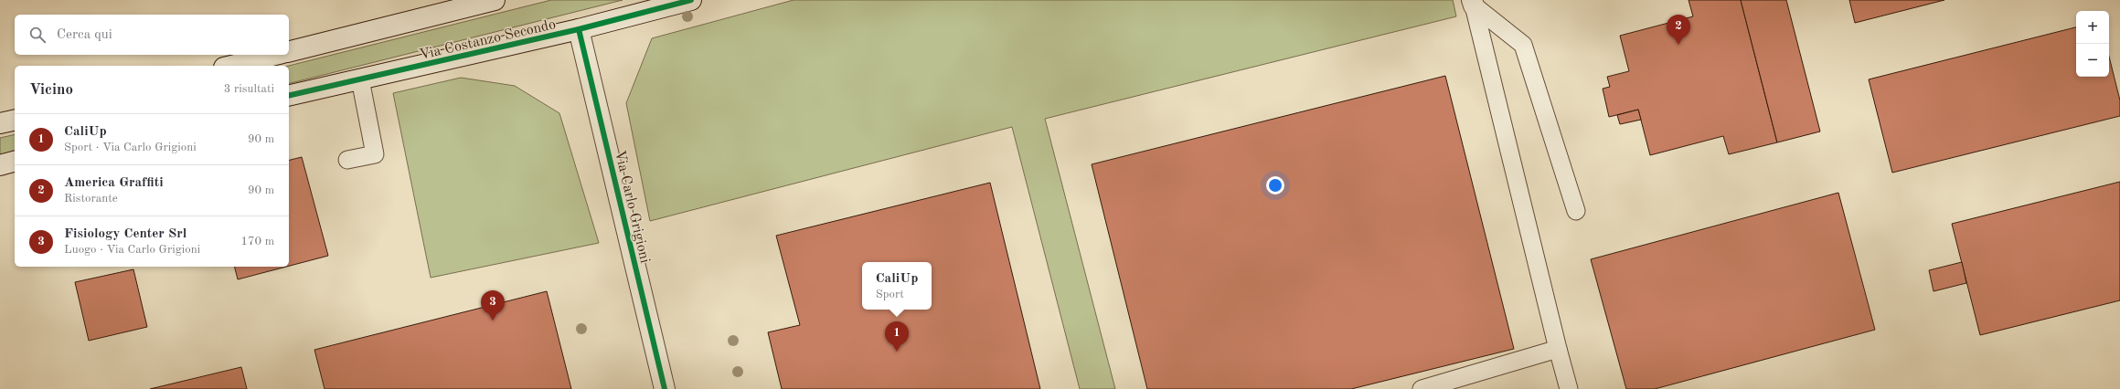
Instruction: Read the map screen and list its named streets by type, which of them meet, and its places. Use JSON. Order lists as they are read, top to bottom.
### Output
{
  "streets": {
    "street": ["Via Costanzo Secondo", "Via Carlo Grigioni"]
  },
  "crossings": [
    ["Via Costanzo Secondo", "Via Carlo Grigioni"]
  ],
  "page": {
    "map_buttons": ["+", "−"],
    "pins": ["2", "3", "1"],
    "search": "Cerca qui",
    "heading": ["Vicino", "3 risultati"],
    "list": [
      {
        "mark": "1",
        "name": "CaliUp",
        "note": "Sport · Via Carlo Grigioni",
        "value": "90 m"
      },
      {
        "mark": "2",
        "name": "America Graffiti",
        "note": "Ristorante",
        "value": "90 m"
      },
      {
        "mark": "3",
        "name": "Fisiology Center Srl",
        "note": "Luogo · Via Carlo Grigioni",
        "value": "170 m"
      }
    ],
    "popup": ["CaliUp", "Sport"]
  }
}
